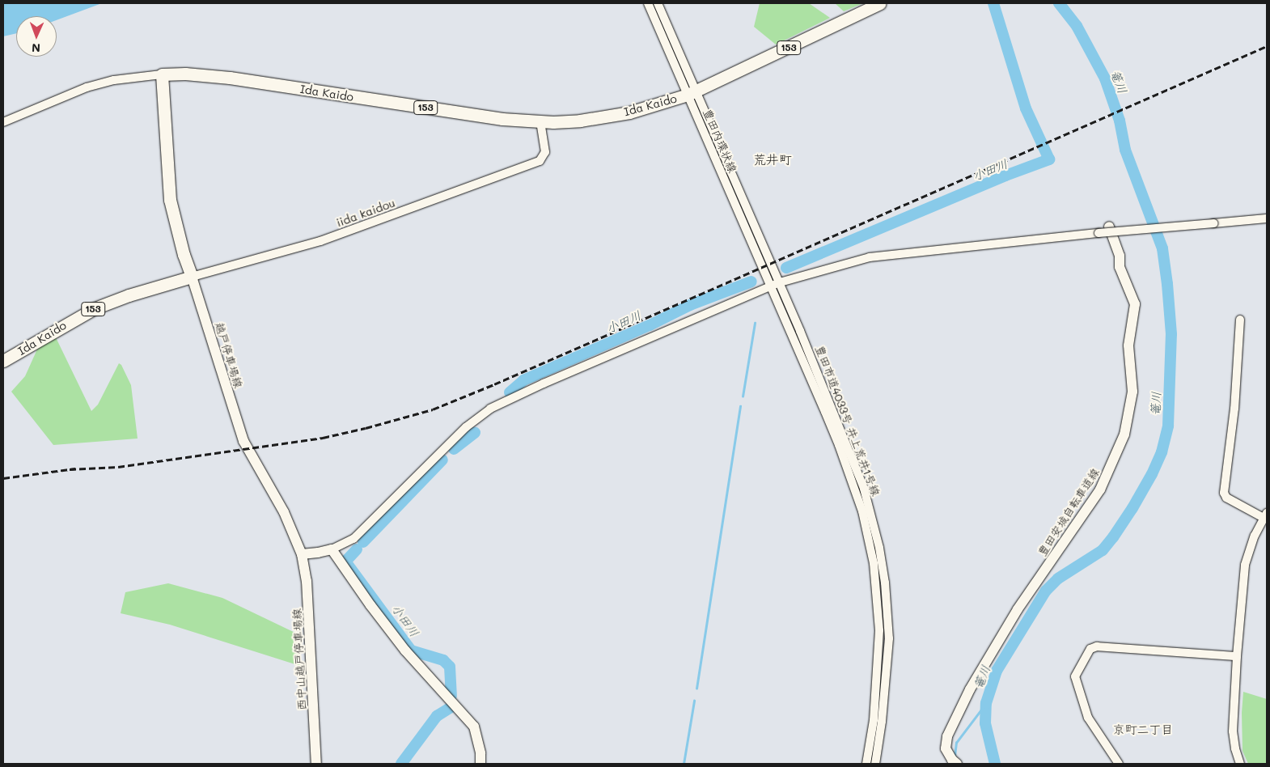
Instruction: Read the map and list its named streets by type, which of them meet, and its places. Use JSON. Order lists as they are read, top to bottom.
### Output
{
  "streets": {
    "highway": ["153", "Ida Kaido"],
    "main road": ["越戸停車場線", "豊田安城自転車道線", "西中山越戸停車場線"],
    "street": ["豊田内環状線", "iida kaidou", "豊田市道4033号 井上荒井1号線"]
  },
  "crossings": [
    ["Ida Kaido", "豊田内環状線"],
    ["Ida Kaido", "iida kaidou"],
    ["Ida Kaido", "越戸停車場線"],
    ["豊田内環状線", "豊田市道4033号 井上荒井1号線"],
    ["iida kaidou", "越戸停車場線"],
    ["越戸停車場線", "西中山越戸停車場線"]
  ],
  "districts": ["荒井町", "京町二丁目"],
  "water": ["篭川", "小田川"],
  "north": "bottom"
}
